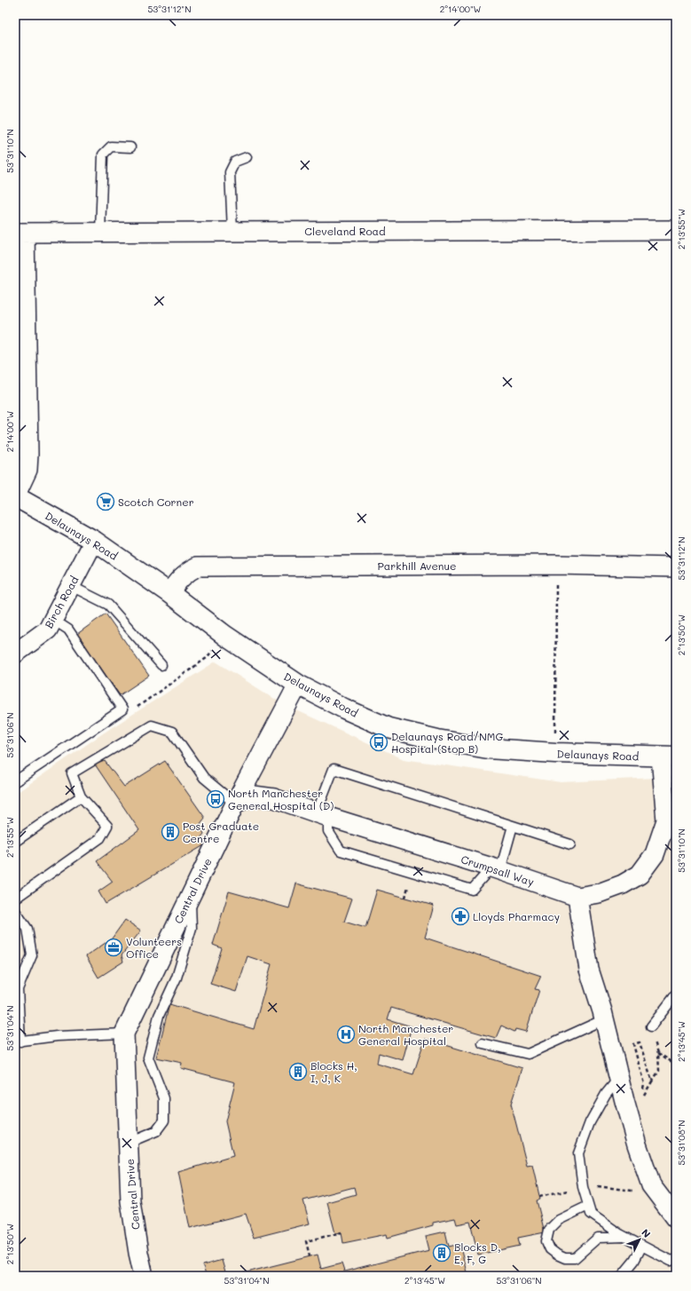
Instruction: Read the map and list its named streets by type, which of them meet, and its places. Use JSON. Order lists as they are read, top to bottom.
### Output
{
  "streets": {
    "street": [
      "Cleveland Road",
      "Delaunays Road",
      "Parkhill Avenue",
      "Birch Road",
      "Crumpsall Way",
      "Central Drive"
    ]
  },
  "crossings": [
    ["Delaunays Road", "Parkhill Avenue"],
    ["Delaunays Road", "Birch Road"],
    ["Delaunays Road", "Crumpsall Way"],
    ["Delaunays Road", "Central Drive"],
    ["Crumpsall Way", "Central Drive"]
  ],
  "places": {
    "supermarket": ["Scotch Corner"],
    "bus stop": ["Delaunays Road/NMG Hospital (Stop B)", "North Manchester General Hospital (D)"],
    "building": ["Post Graduate Centre", "Blocks H, I, J, K", "Blocks D, E, F, G"],
    "pharmacy": ["Lloyds Pharmacy"],
    "office": ["Volunteers Office"],
    "hospital": ["North Manchester General Hospital"]
  },
  "north": "top right",
  "coordinates": [
    "53°31'12\"N",
    "2°14'00\"W",
    "53°31'10\"N",
    "2°13'55\"W",
    "2°13'50\"W",
    "53°31'06\"N",
    "53°31'04\"N",
    "2°13'45\"W",
    "53°31'08\"N"
  ]
}
